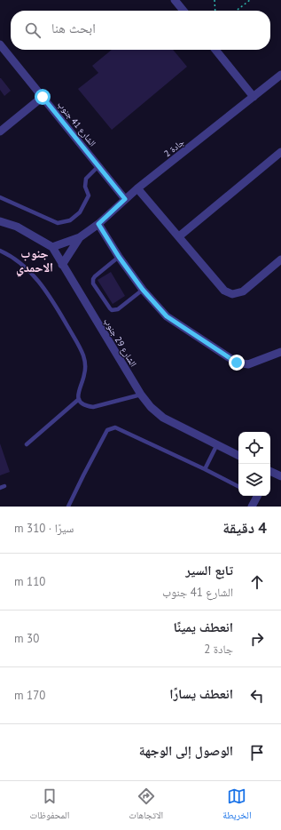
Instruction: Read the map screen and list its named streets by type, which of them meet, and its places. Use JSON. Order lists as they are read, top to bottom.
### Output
{
  "streets": {
    "street": ["الشارع 41 جنوب", "جادة 2", "الشارع 29 جنوب"]
  },
  "crossings": [
    ["الشارع 41 جنوب", "جادة 2"],
    ["جادة 2", "الشارع 29 جنوب"]
  ],
  "districts": ["جنوب الاحمدي"],
  "page": {
    "search": "ابحث هنا",
    "heading": ["4 دقيقة", "سيرًا · 310 m"],
    "list": [
      ["تابع السير", "الشارع 41 جنوب", "110 m"],
      ["انعطف يمينًا", "جادة 2", "30 m"],
      ["انعطف يسارًا", "170 m"],
      "الوصول إلى الوجهة"
    ],
    "nav": ["الخريطة", "الاتجاهات", "المحفوظات"]
  }
}
